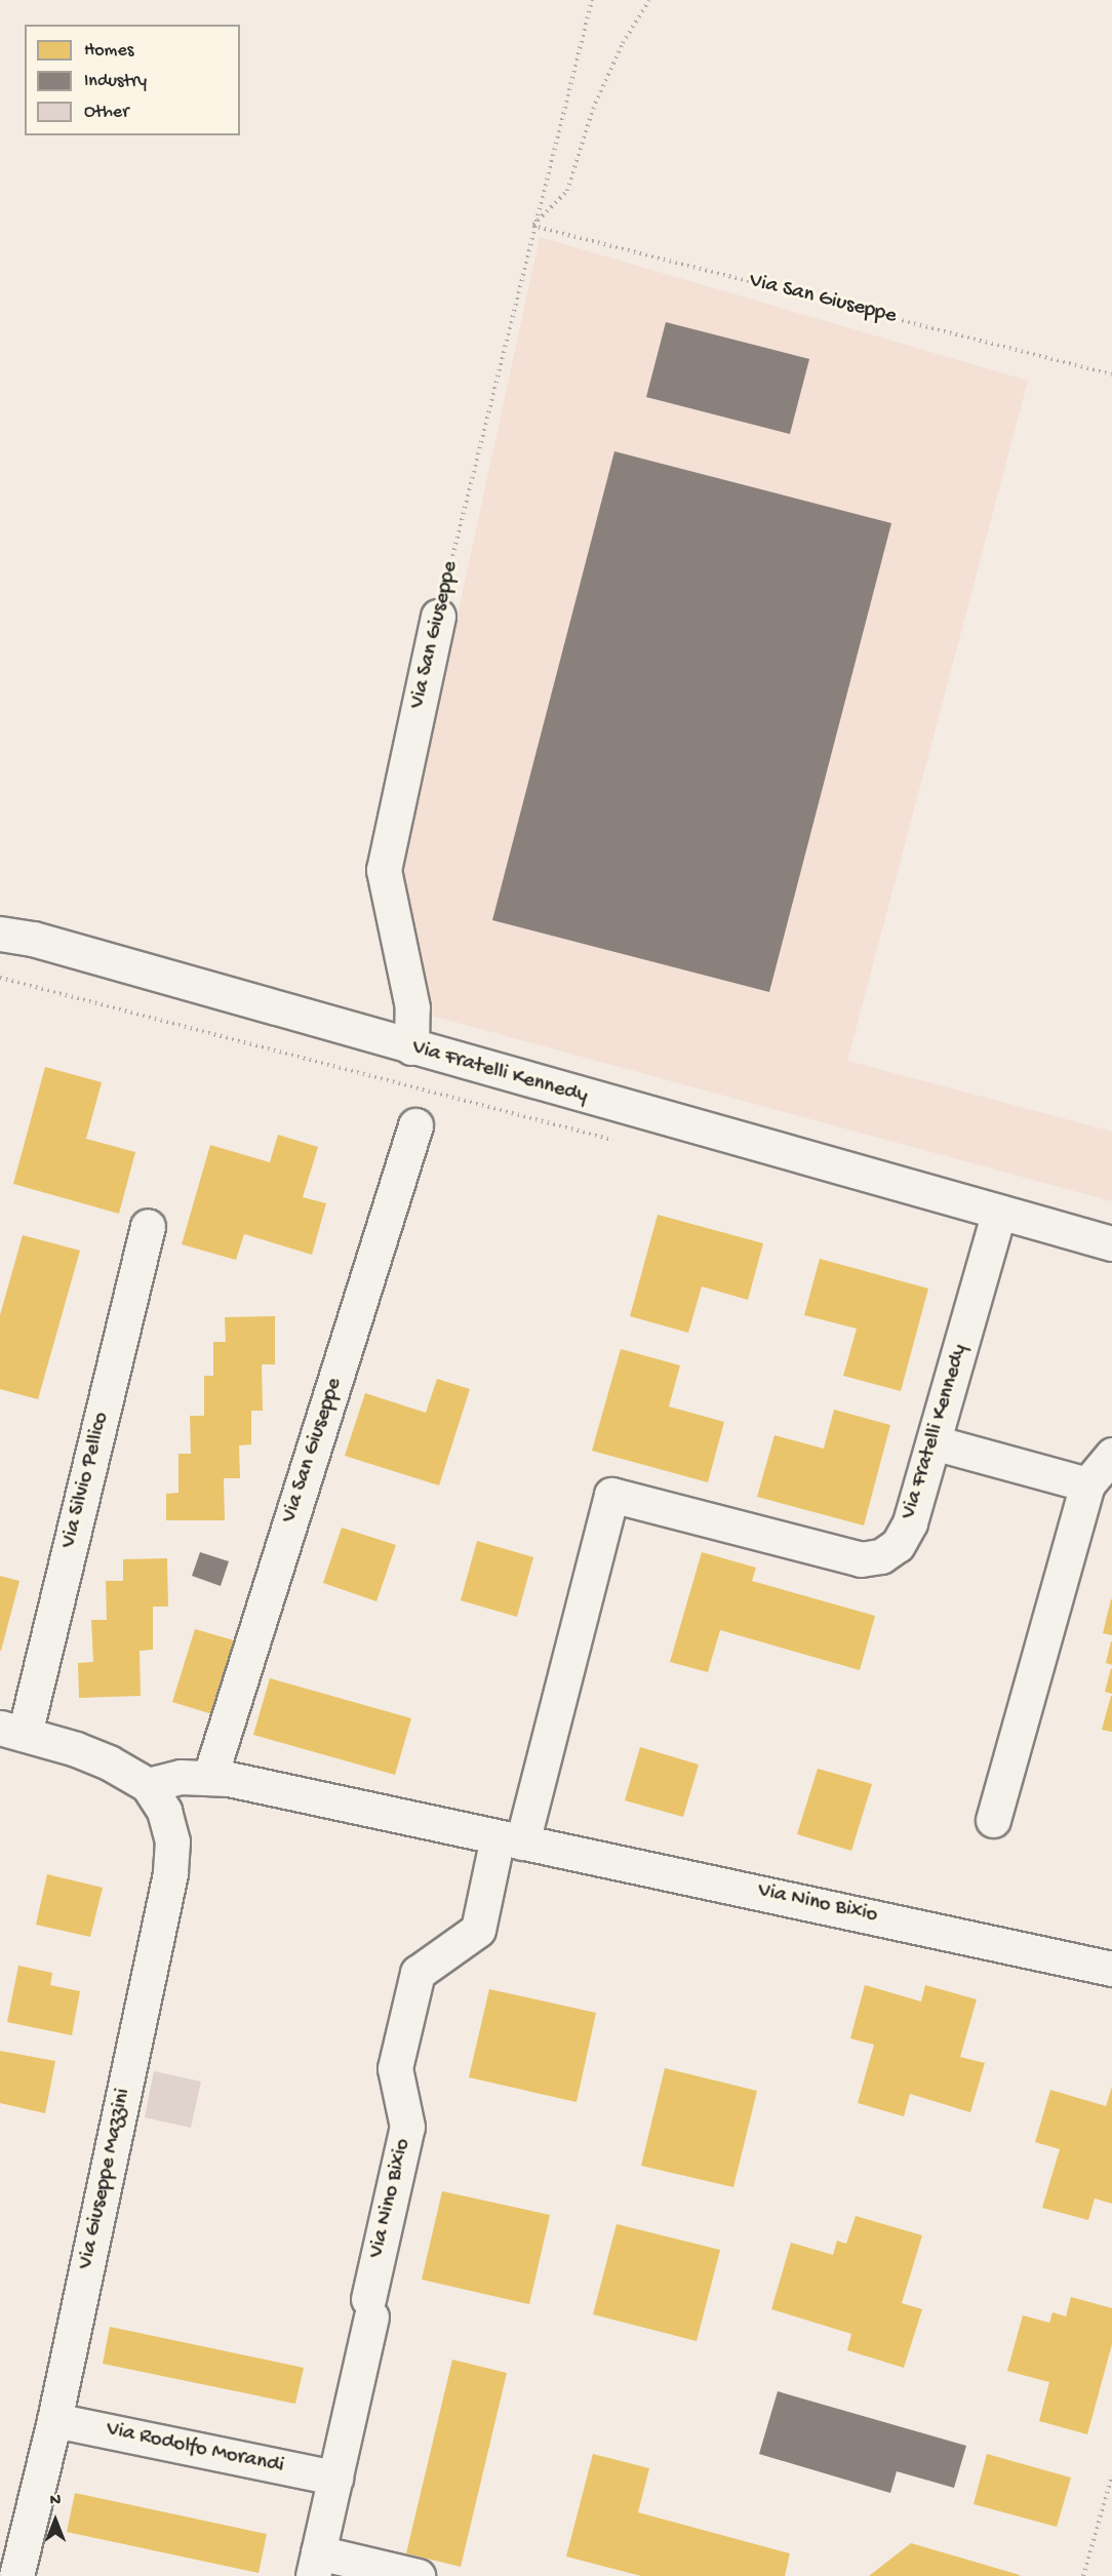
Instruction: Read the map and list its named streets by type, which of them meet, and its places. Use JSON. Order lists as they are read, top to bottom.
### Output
{
  "streets": {
    "street": [
      "Via San Giuseppe",
      "Via Fratelli Kennedy",
      "Via Silvio Pellico",
      "Via Nino Bixio",
      "Via Giuseppe Mazzini",
      "Via Rodolfo Morandi"
    ]
  },
  "crossings": [
    ["Via San Giuseppe", "Via Fratelli Kennedy"],
    ["Via San Giuseppe", "Via Nino Bixio"],
    ["Via Fratelli Kennedy", "Via Nino Bixio"],
    ["Via Silvio Pellico", "Via Nino Bixio"],
    ["Via Silvio Pellico", "Via Giuseppe Mazzini"],
    ["Via Nino Bixio", "Via Giuseppe Mazzini"],
    ["Via Nino Bixio", "Via Rodolfo Morandi"],
    ["Via Giuseppe Mazzini", "Via Rodolfo Morandi"]
  ],
  "legend": ["Homes", "Industry", "Other"],
  "north": "top"
}
